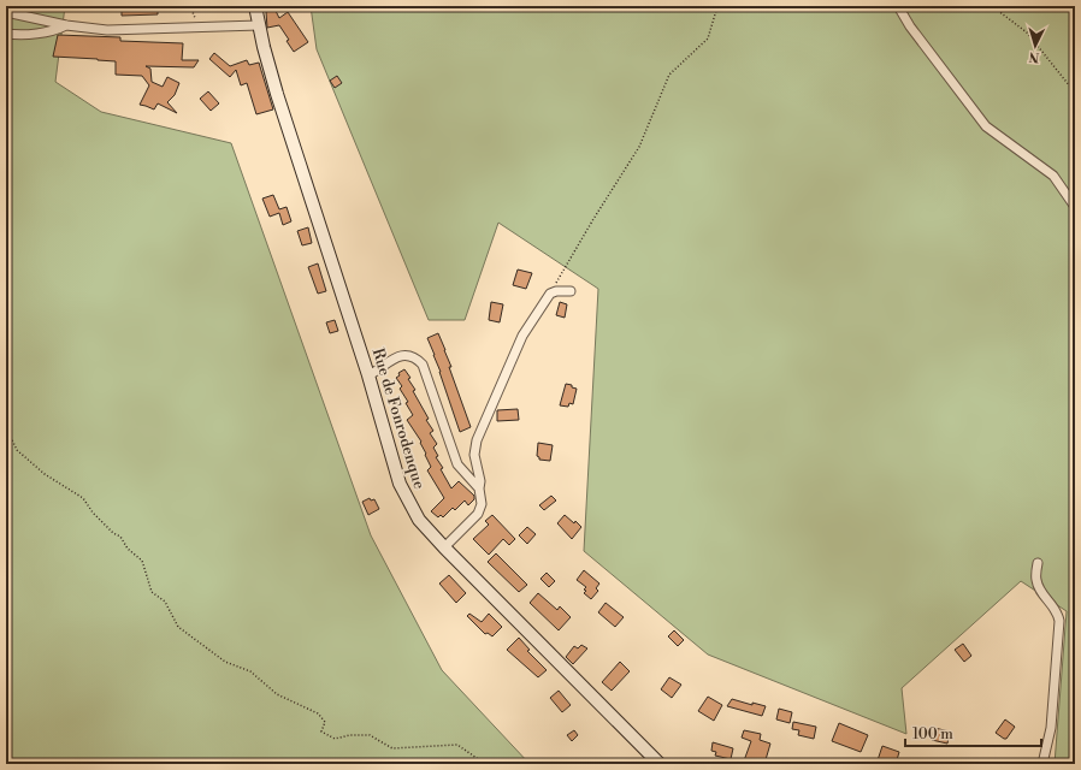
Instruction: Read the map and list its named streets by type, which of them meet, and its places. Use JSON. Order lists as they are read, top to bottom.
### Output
{
  "streets": {
    "street": ["Rue de Fonrodenque"]
  },
  "scale_bar": "100 m",
  "north": "bottom"
}
